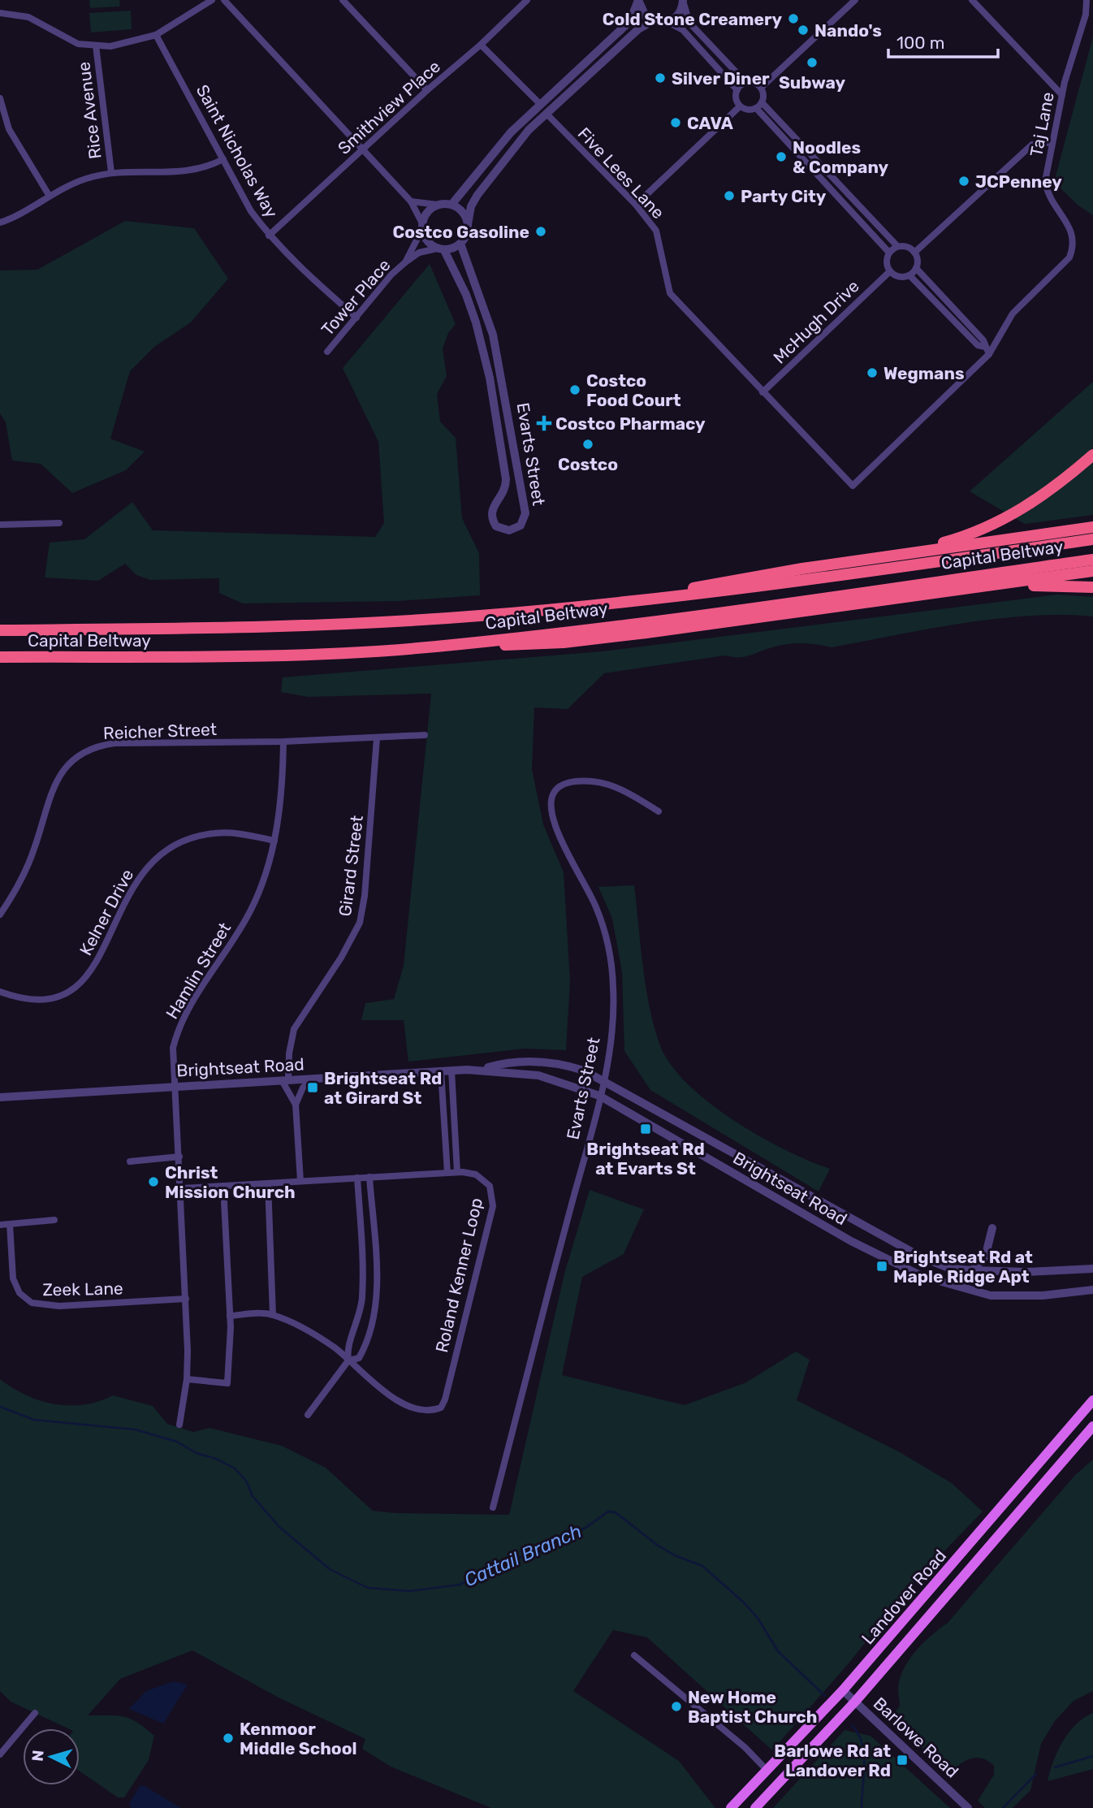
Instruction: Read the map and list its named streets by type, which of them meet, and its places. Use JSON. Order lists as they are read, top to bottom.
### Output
{
  "streets": {
    "highway": ["Capital Beltway"],
    "main road": ["Landover Road"],
    "street": [
      "Smithview Place",
      "Rice Avenue",
      "Taj Lane",
      "Saint Nicholas Way",
      "Five Lees Lane",
      "Tower Place",
      "McHugh Drive",
      "Evarts Street",
      "Reicher Street",
      "Girard Street",
      "Kelner Drive",
      "Hamlin Street",
      "Brightseat Road",
      "Roland Kenner Loop",
      "Zeek Lane",
      "Barlowe Road"
    ]
  },
  "crossings": [
    ["Smithview Place", "Saint Nicholas Way"],
    ["Taj Lane", "Five Lees Lane"],
    ["Taj Lane", "McHugh Drive"],
    ["Saint Nicholas Way", "Tower Place"],
    ["Five Lees Lane", "McHugh Drive"],
    ["Tower Place", "Evarts Street"],
    ["Evarts Street", "Brightseat Road"],
    ["Reicher Street", "Girard Street"],
    ["Reicher Street", "Hamlin Street"],
    ["Girard Street", "Brightseat Road"],
    ["Kelner Drive", "Hamlin Street"],
    ["Hamlin Street", "Brightseat Road"],
    ["Hamlin Street", "Roland Kenner Loop"],
    ["Hamlin Street", "Zeek Lane"],
    ["Landover Road", "Barlowe Road"]
  ],
  "water": ["Cattail Branch"],
  "places": {
    "other": [
      "Cold Stone Creamery",
      "Nando's",
      "Subway",
      "Silver Diner",
      "CAVA",
      "Noodles & Company",
      "JCPenney",
      "Party City",
      "Costco Gasoline",
      "Wegmans",
      "Costco Food Court",
      "Costco",
      "Christ Mission Church",
      "New Home Baptist Church",
      "Kenmoor Middle School"
    ],
    "health": ["Costco Pharmacy"],
    "transit": [
      "Brightseat Rd at Girard St",
      "Brightseat Rd at Evarts St",
      "Brightseat Rd at Maple Ridge Apt",
      "Barlowe Rd at Landover Rd"
    ]
  },
  "scale_bar": "100 m",
  "north": "left"
}
